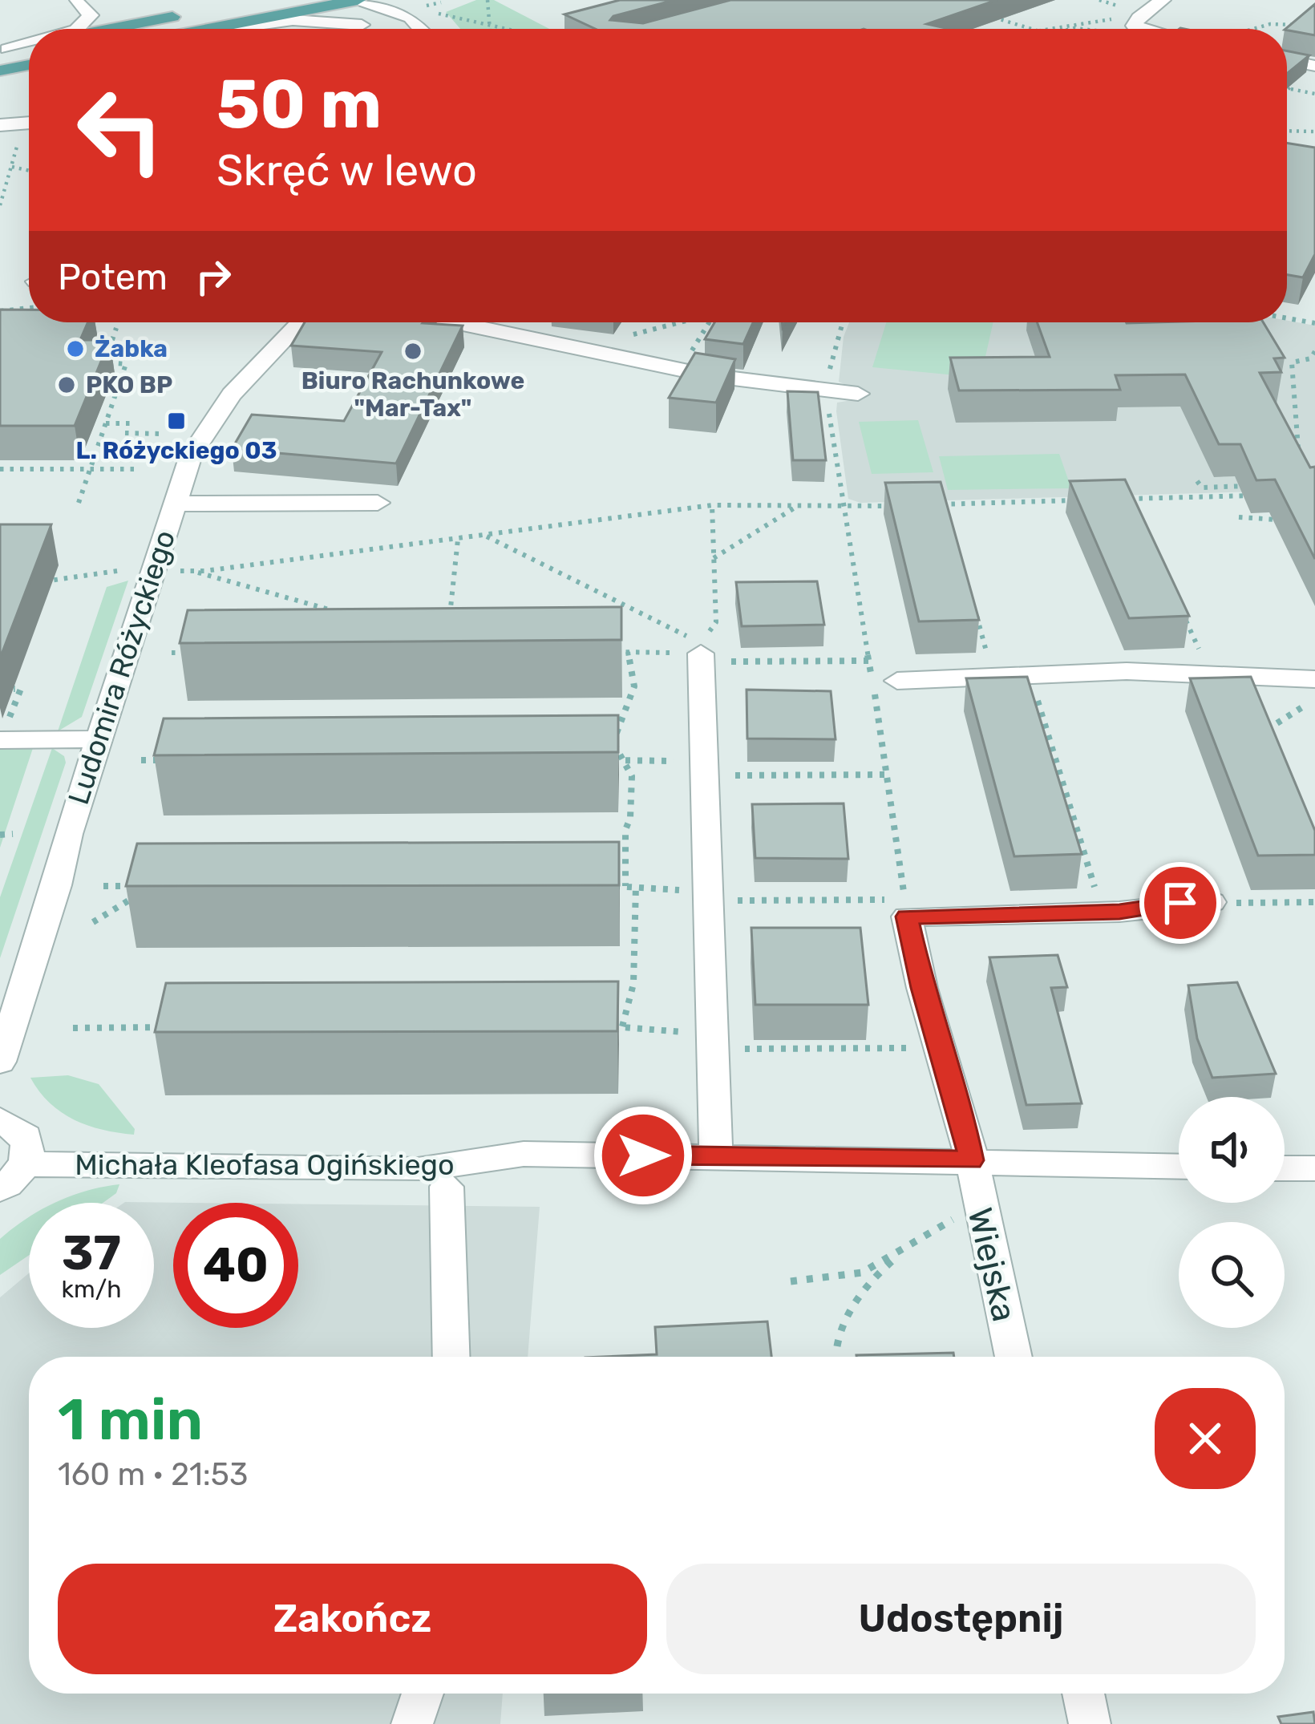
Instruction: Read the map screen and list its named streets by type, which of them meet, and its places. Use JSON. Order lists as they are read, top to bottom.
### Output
{
  "streets": {
    "street": ["Ludomira Różyckiego", "Michała Kleofasa Ogińskiego", "Wiejska"]
  },
  "crossings": [
    ["Michała Kleofasa Ogińskiego", "Wiejska"]
  ],
  "places": {
    "other": ["Żabka", "Biuro Rachunkowe \"Mar-Tax\"", "PKO BP"],
    "transit": ["L. Różyckiego 03"]
  },
  "page": {
    "turn": ["50 m", "Skręć w lewo"],
    "then": "Potem",
    "speed": "37 km/h",
    "limit": "40",
    "heading": ["1 min", "160 m · 21:53"],
    "buttons": ["Zakończ", "Udostępnij"]
  }
}
